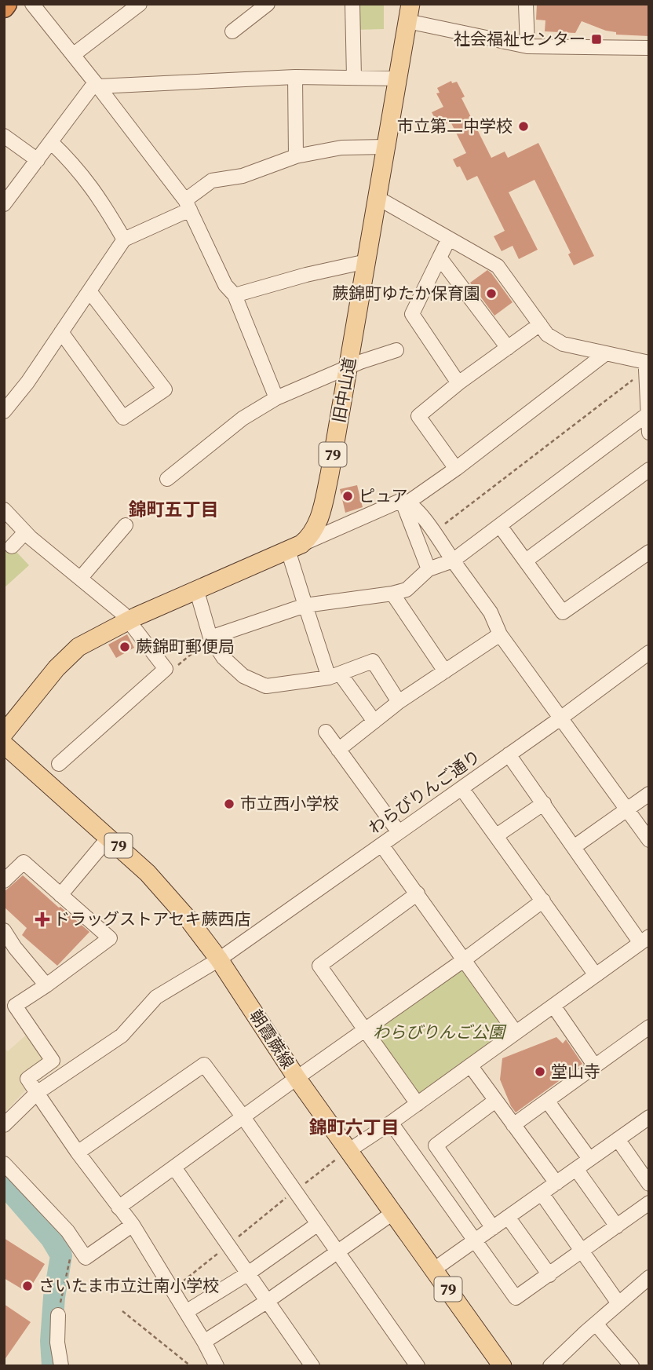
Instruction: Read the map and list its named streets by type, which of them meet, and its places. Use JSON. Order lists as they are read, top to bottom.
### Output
{
  "streets": {
    "main road": ["旧中山道", "79", "朝霞蕨線"],
    "street": ["わらびりんご通り"]
  },
  "crossings": [
    ["わらびりんご通り", "朝霞蕨線"]
  ],
  "districts": ["錦町五丁目", "錦町六丁目"],
  "parks": ["わらびりんご公園"],
  "places": {
    "transit": ["社会福祉センター"],
    "other": [
      "市立第二中学校",
      "蕨錦町ゆたか保育園",
      "ピュア",
      "蕨錦町郵便局",
      "市立西小学校",
      "堂山寺",
      "さいたま市立辻南小学校"
    ],
    "health": ["ドラッグストアセキ蕨西店"]
  }
}
